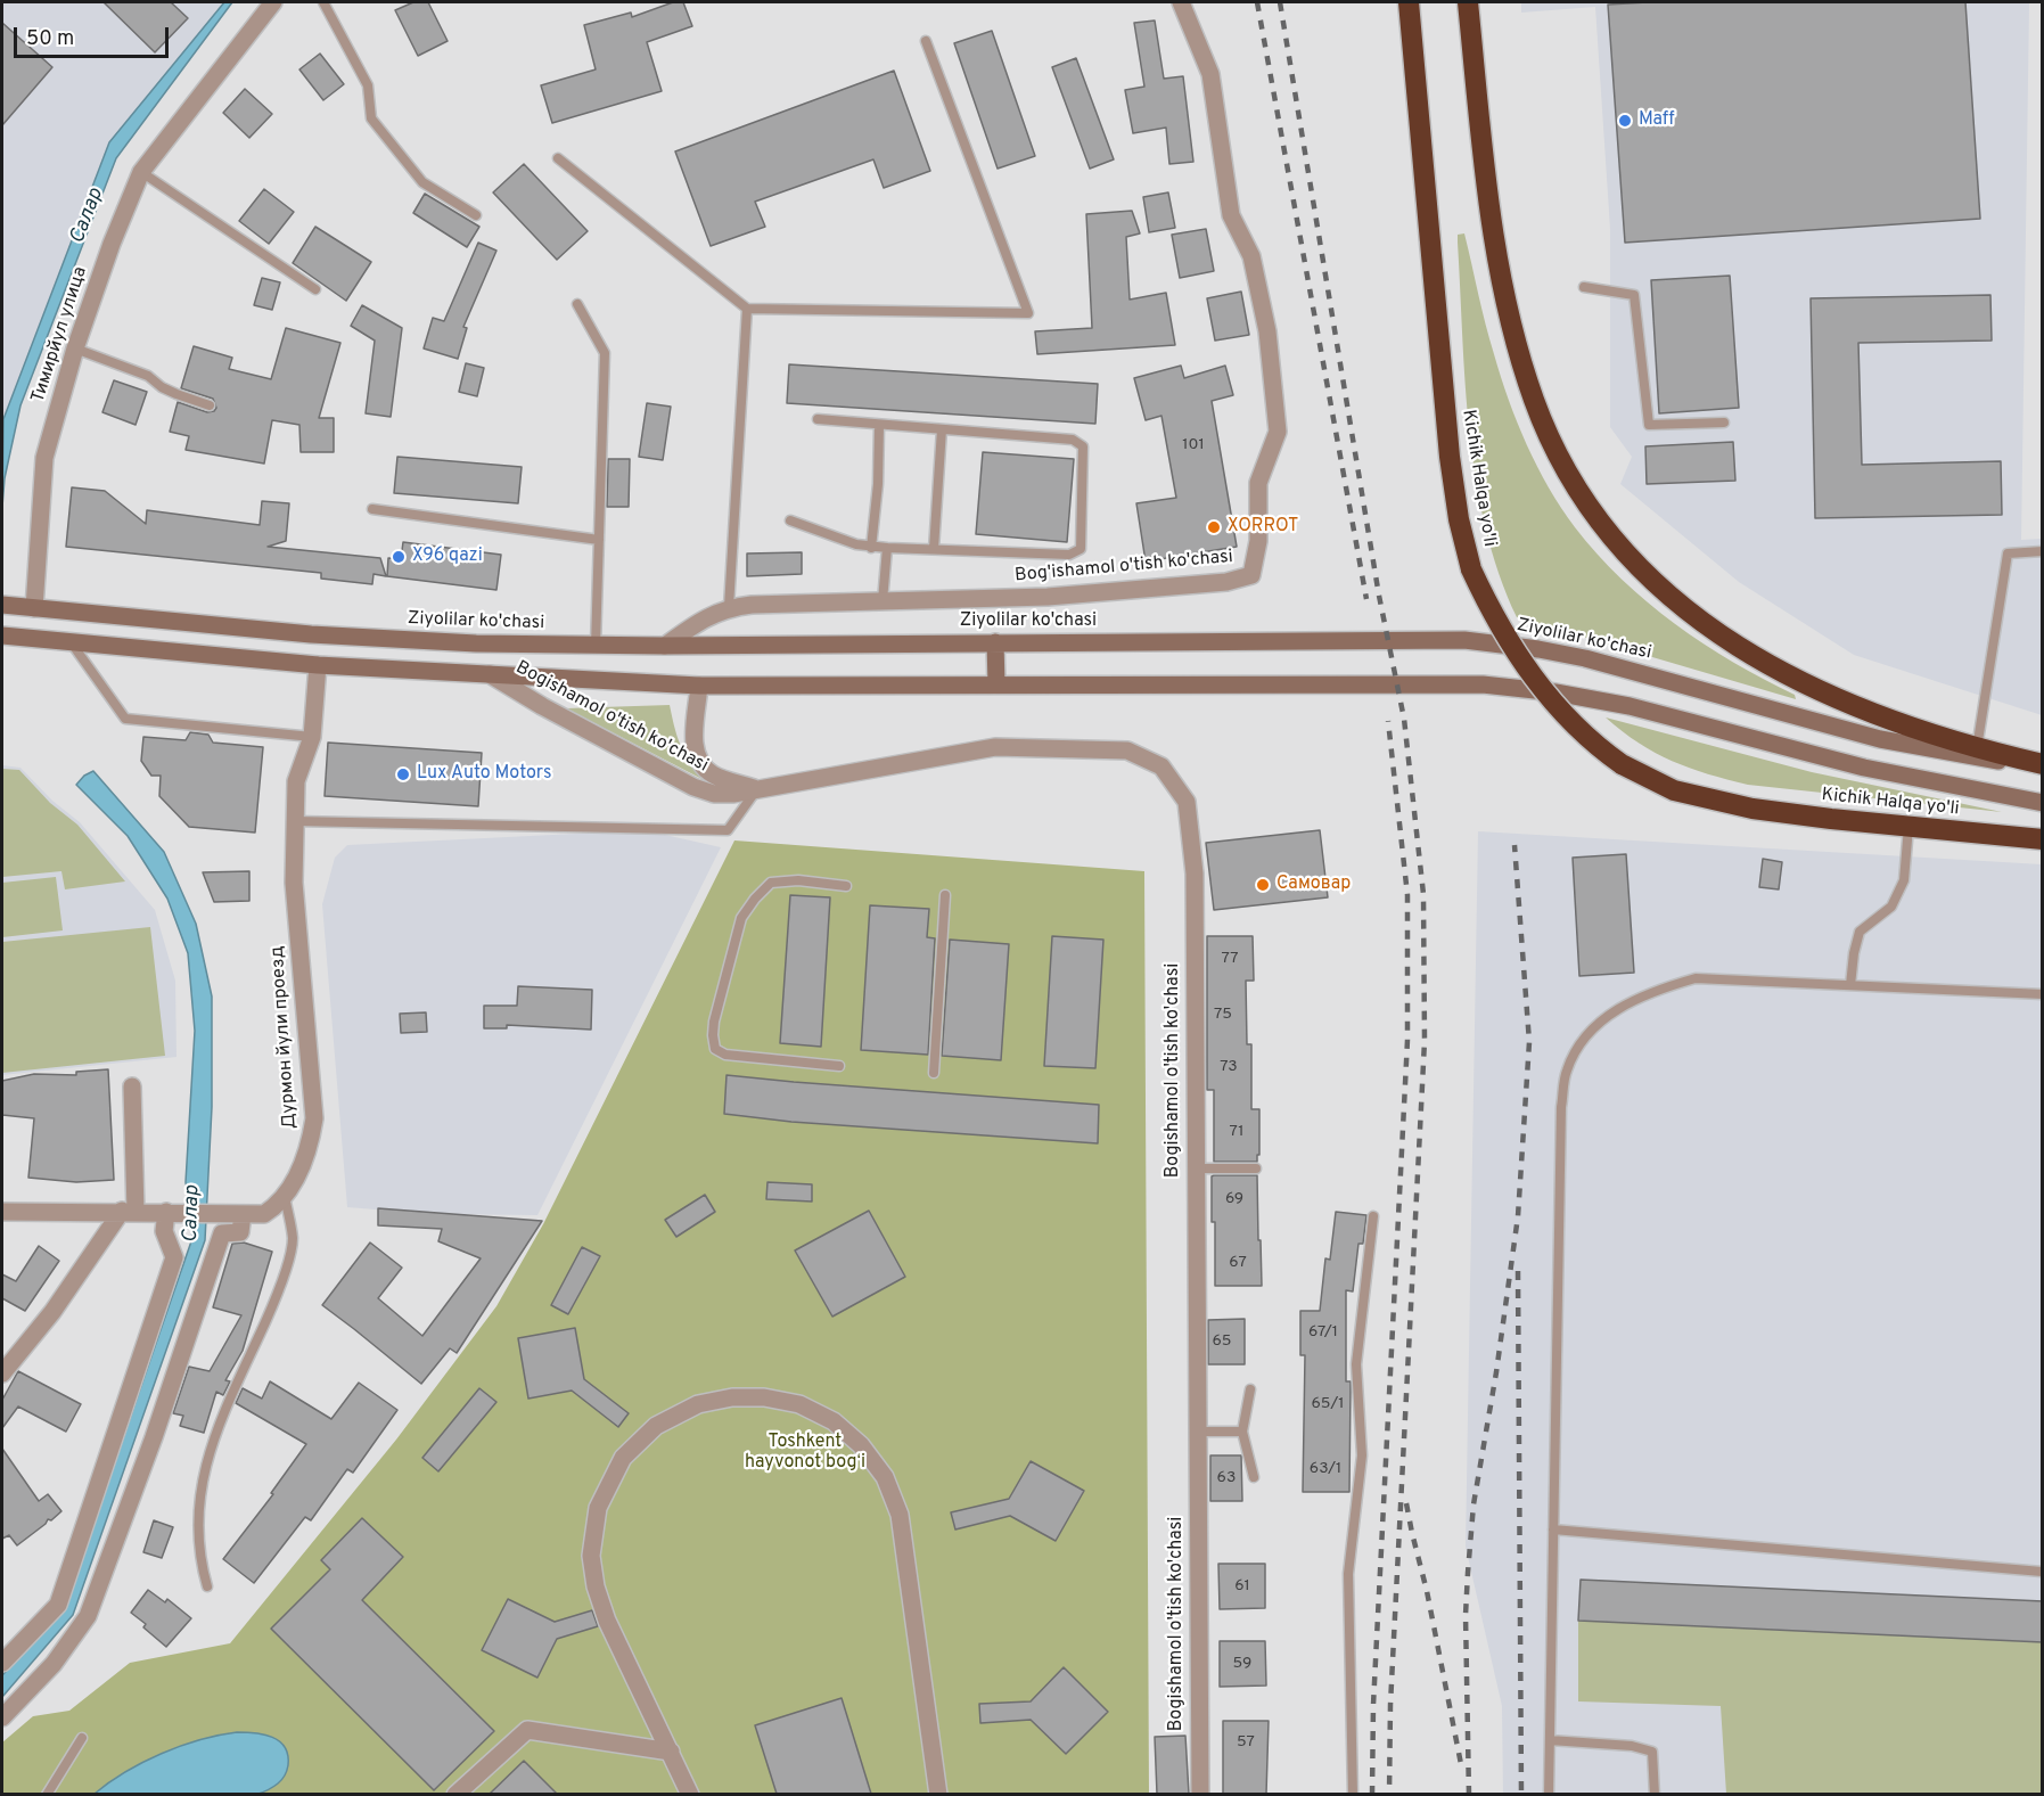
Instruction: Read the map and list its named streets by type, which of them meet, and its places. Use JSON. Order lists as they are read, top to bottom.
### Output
{
  "streets": {
    "highway": ["Kichik Halqa yo'li"],
    "main road": ["Ziyolilar ko'chasi"],
    "street": [
      "Тимирйул улица",
      "Bog'ishamol o'tish ko'chasi",
      "Bogishamol o'tish ko'chasi",
      "Дурмон йули проезд"
    ]
  },
  "crossings": [
    ["Тимирйул улица", "Ziyolilar ko'chasi"],
    ["Bog'ishamol o'tish ko'chasi", "Ziyolilar ko'chasi"]
  ],
  "water": ["Салар"],
  "parks": ["Toshkent hayvonot bogʻi"],
  "places": [
    "Maff",
    "XORROT",
    "X96 qazi",
    "Lux Auto Motors",
    "Самовар"
  ],
  "house_numbers": [
    "101",
    "77",
    "75",
    "73",
    "71",
    "69",
    "67",
    "67/1",
    "65",
    "65/1",
    "63/1",
    "63",
    "61",
    "59",
    "57"
  ],
  "scale_bar": "50 m"
}
